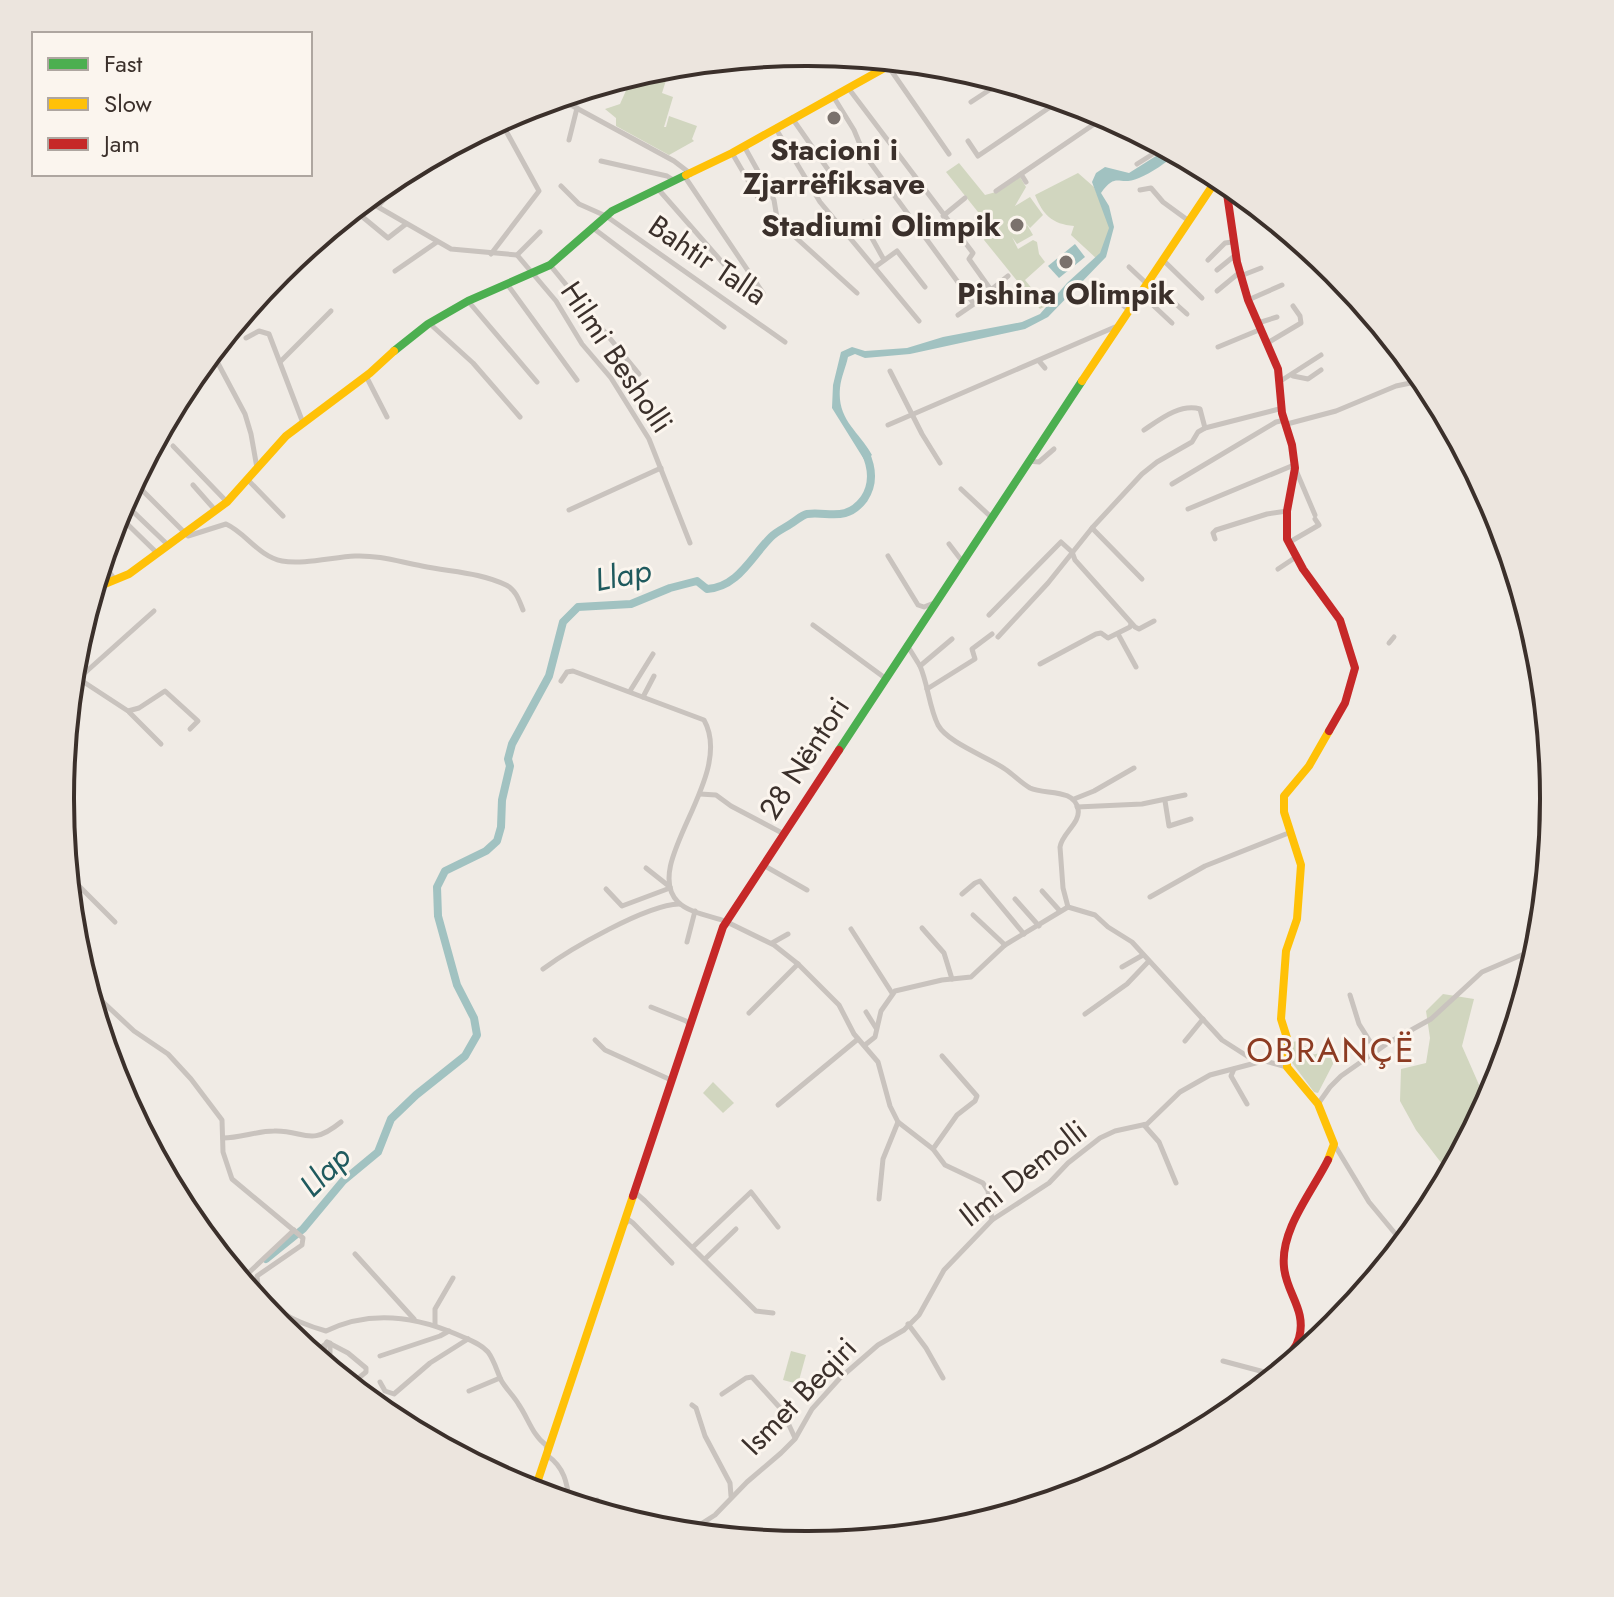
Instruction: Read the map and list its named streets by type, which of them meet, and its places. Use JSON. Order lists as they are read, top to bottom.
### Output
{
  "streets": {
    "street": [
      "Bahtir Talla",
      "Hilmi Besholli",
      "28 Nëntori",
      "Ilmi Demolli",
      "Ismet Beqiri"
    ]
  },
  "crossings": [
    ["Ilmi Demolli", "Ismet Beqiri"]
  ],
  "districts": ["OBRANÇË"],
  "water": ["Llap"],
  "places": ["Stacioni i Zjarrëfiksave", "Stadiumi Olimpik", "Pishina Olimpik"],
  "legend": ["Fast", "Slow", "Jam"]
}
